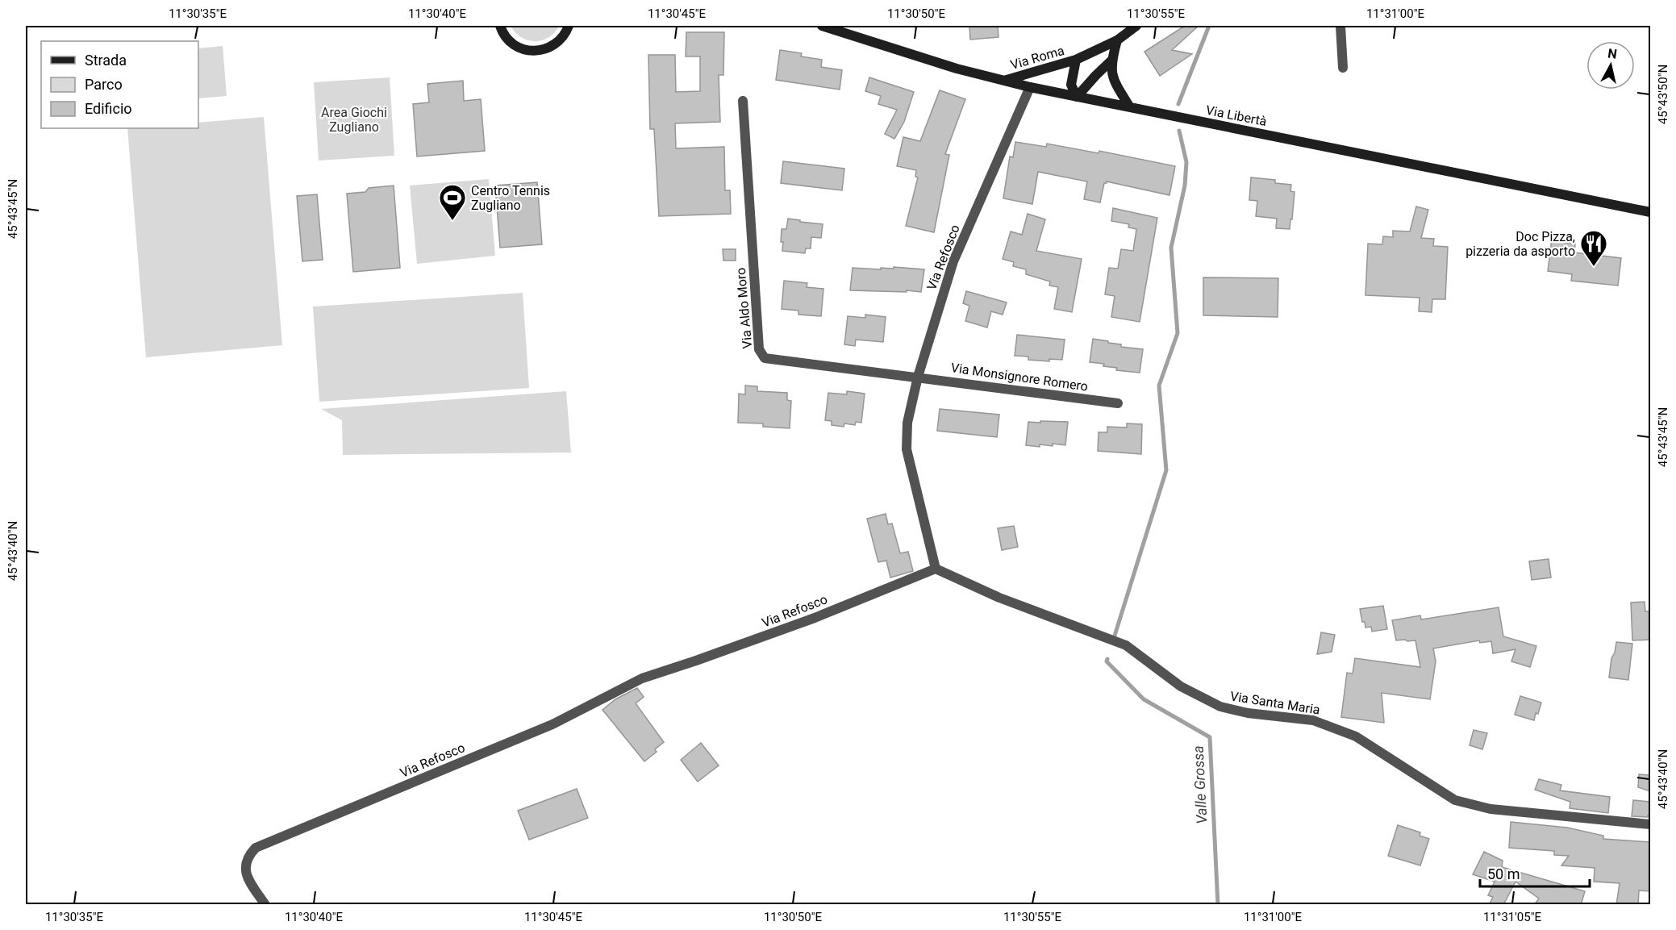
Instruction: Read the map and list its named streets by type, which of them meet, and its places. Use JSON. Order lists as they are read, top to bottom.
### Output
{
  "streets": {
    "main road": ["Via Roma", "Via Libertà"],
    "street": [
      "Via Refosco",
      "Via Aldo Moro",
      "Via Monsignore Romero",
      "Via Santa Maria"
    ]
  },
  "crossings": [
    ["Via Roma", "Via Libertà"],
    ["Via Libertà", "Via Refosco"],
    ["Via Refosco", "Via Aldo Moro"],
    ["Via Refosco", "Via Monsignore Romero"],
    ["Via Refosco", "Via Santa Maria"],
    ["Via Aldo Moro", "Via Monsignore Romero"]
  ],
  "water": ["Valle Grossa"],
  "parks": ["Area Giochi Zugliano"],
  "places": {
    "sports": ["Centro Tennis Zugliano"],
    "restaurant": ["Doc Pizza, pizzeria da asporto"]
  },
  "legend": ["Strada", "Parco", "Edificio"],
  "scale_bar": "50 m",
  "north": "top",
  "coordinates": [
    "11°30'35\"E",
    "11°30'40\"E",
    "11°30'45\"E",
    "11°30'50\"E",
    "11°30'55\"E",
    "11°31'00\"E",
    "45°43'50\"N",
    "45°43'45\"N",
    "45°43'40\"N",
    "11°31'05\"E"
  ]
}
